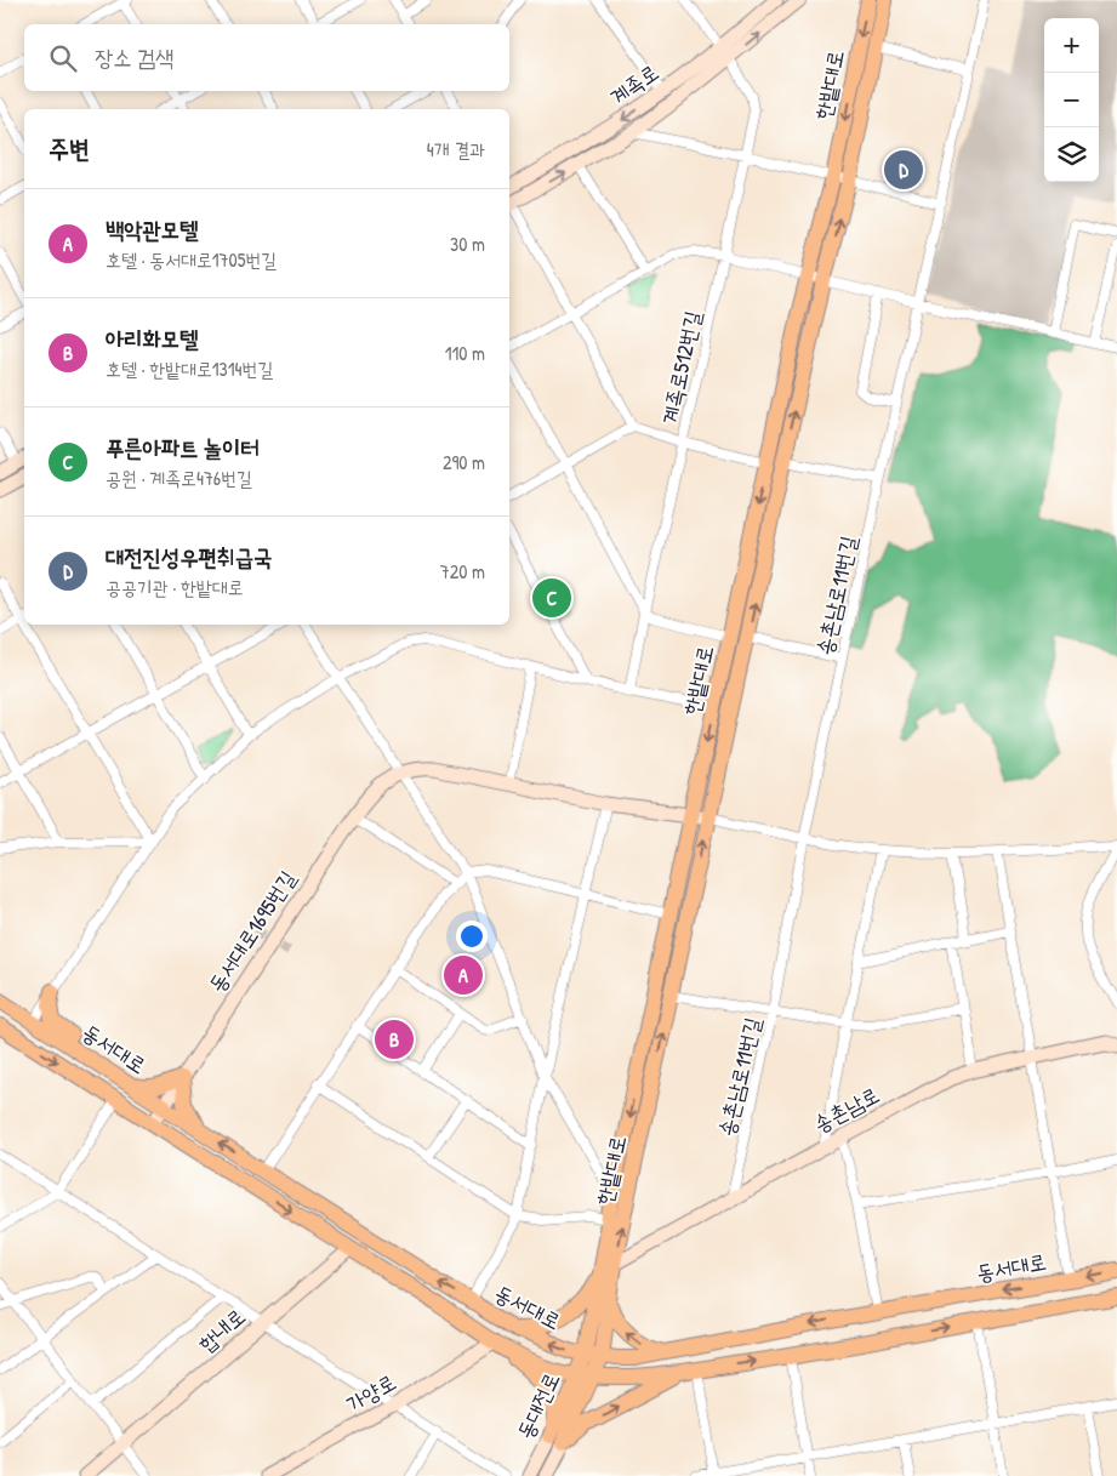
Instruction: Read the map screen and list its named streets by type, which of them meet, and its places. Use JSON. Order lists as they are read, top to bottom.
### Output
{
  "streets": {
    "main road": ["한밭대로", "동서대로", "동대전로"],
    "street": [
      "계족로",
      "계족로512번길",
      "송촌남로11번길",
      "동서대로1695번길",
      "송촌남로",
      "합내로",
      "가양로"
    ]
  },
  "crossings": [
    ["계족로", "계족로512번길"],
    ["한밭대로", "송촌남로11번길"],
    ["한밭대로", "동서대로1695번길"],
    ["한밭대로", "동서대로"],
    ["한밭대로", "송촌남로"],
    ["한밭대로", "동대전로"],
    ["송촌남로11번길", "송촌남로"],
    ["동서대로1695번길", "동서대로"],
    ["동서대로", "합내로"],
    ["동서대로", "가양로"],
    ["동서대로", "동대전로"]
  ],
  "page": {
    "map_buttons": ["+", "−"],
    "search": "장소 검색",
    "heading": ["주변", "4개 결과"],
    "pins": [
      "D",
      "C",
      "A",
      "B"
    ],
    "list": [
      {
        "mark": "A",
        "name": "백악관모텔",
        "note": "호텔 · 동서대로1705번길",
        "value": "30 m"
      },
      {
        "mark": "B",
        "name": "아리화모텔",
        "note": "호텔 · 한밭대로1314번길",
        "value": "110 m"
      },
      {
        "mark": "C",
        "name": "푸른아파트 놀이터",
        "note": "공원 · 계족로476번길",
        "value": "290 m"
      },
      {
        "mark": "D",
        "name": "대전진성우편취급국",
        "note": "공공기관 · 한밭대로",
        "value": "720 m"
      }
    ]
  }
}
